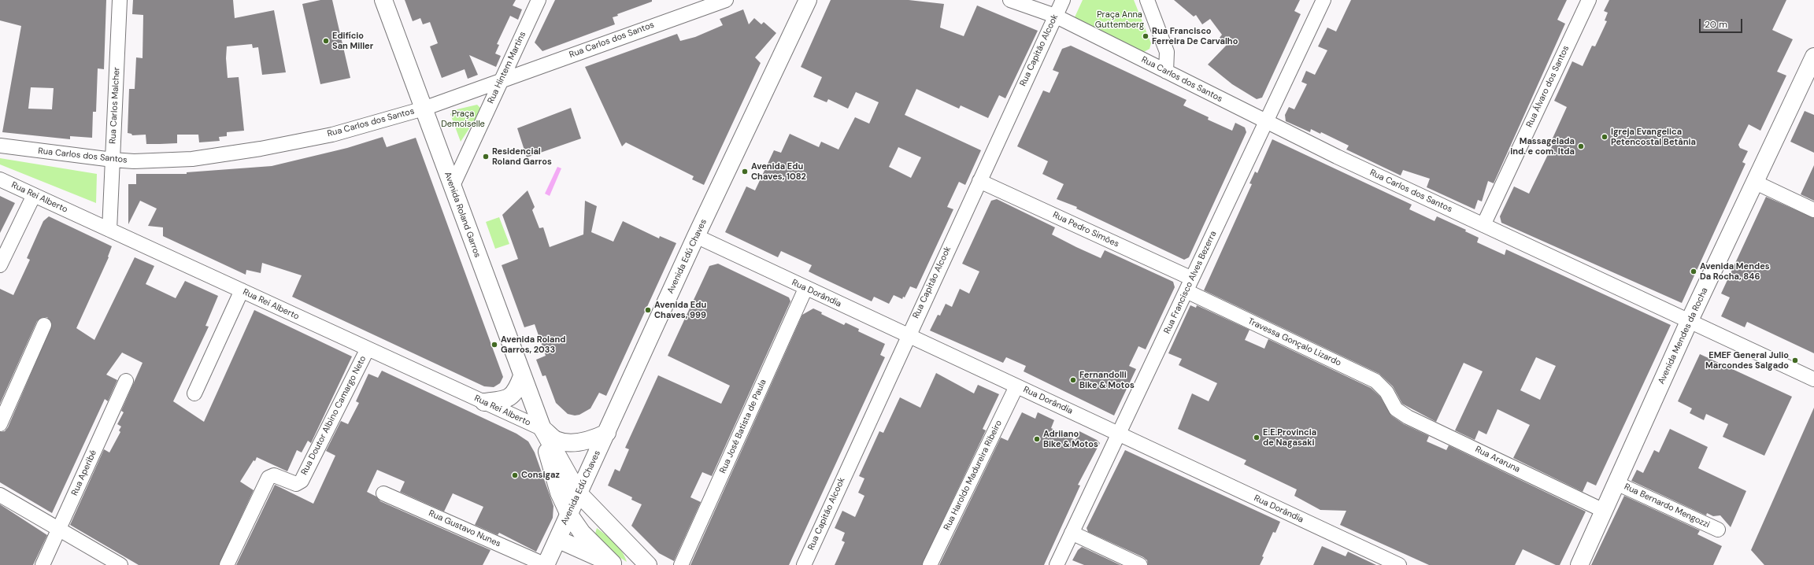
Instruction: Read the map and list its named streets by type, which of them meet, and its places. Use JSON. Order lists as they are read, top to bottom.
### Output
{
  "streets": {
    "street": [
      "Rua Carlos dos Santos",
      "Rua Capitão Alcook",
      "Rua Hintem Martins",
      "Rua Álvaro dos Santos",
      "Rua Carlos Malcher",
      "Rua Rei Alberto",
      "Avenida Roland Garros",
      "Rua Pedro Simões",
      "Avenida Edú Chaves",
      "Rua Francisco Alves Bezerra",
      "Rua Dorândia",
      "Avenida Mendes da Rocha",
      "Travessa Gonçalo Lizardo",
      "Rua Doutor Albino Camargo Neto",
      "Rua José Batista de Paula",
      "Rua Araruna",
      "Rua Aperibé",
      "Rua Haroldo Madureira Ribeiro",
      "Rua Bernardo Mengozzi",
      "Rua Gustavo Nunes"
    ]
  },
  "crossings": [
    ["Rua Carlos dos Santos", "Rua Capitão Alcook"],
    ["Rua Carlos dos Santos", "Rua Hintem Martins"],
    ["Rua Carlos dos Santos", "Rua Álvaro dos Santos"],
    ["Rua Carlos dos Santos", "Rua Carlos Malcher"],
    ["Rua Carlos dos Santos", "Avenida Roland Garros"],
    ["Rua Carlos dos Santos", "Rua Francisco Alves Bezerra"],
    ["Rua Carlos dos Santos", "Avenida Mendes da Rocha"],
    ["Rua Capitão Alcook", "Rua Pedro Simões"],
    ["Rua Capitão Alcook", "Rua Dorândia"],
    ["Rua Hintem Martins", "Avenida Roland Garros"],
    ["Rua Carlos Malcher", "Rua Rei Alberto"],
    ["Rua Rei Alberto", "Avenida Roland Garros"],
    ["Rua Rei Alberto", "Rua Doutor Albino Camargo Neto"],
    ["Avenida Roland Garros", "Avenida Edú Chaves"],
    ["Rua Pedro Simões", "Rua Francisco Alves Bezerra"],
    ["Rua Pedro Simões", "Travessa Gonçalo Lizardo"],
    ["Avenida Edú Chaves", "Rua Dorândia"],
    ["Avenida Edú Chaves", "Rua Gustavo Nunes"],
    ["Rua Francisco Alves Bezerra", "Rua Dorândia"],
    ["Rua Francisco Alves Bezerra", "Travessa Gonçalo Lizardo"],
    ["Rua Dorândia", "Rua José Batista de Paula"],
    ["Rua Dorândia", "Rua Haroldo Madureira Ribeiro"],
    ["Avenida Mendes da Rocha", "Rua Araruna"],
    ["Avenida Mendes da Rocha", "Rua Bernardo Mengozzi"],
    ["Travessa Gonçalo Lizardo", "Rua Araruna"]
  ],
  "parks": ["Praça Anna Guttemberg", "Praça Demoiselle"],
  "places": [
    "Rua Francisco Ferreira De Carvalho",
    "Edifício San Miller",
    "Igreja Evangelica Petencostal Betânia",
    "Massagelada ind. e com. ltda",
    "Residencial Roland Garros",
    "Avenida Edu Chaves, 1082",
    "Avenida Mendes Da Rocha, 846",
    "Avenida Edu Chaves, 999",
    "Avenida Roland Garros, 2033",
    "EMEF General Julio Marcondes Salgado",
    "Fernandolli Bike & Motos",
    "E.E.Provincia de Nagasaki",
    "Adriiano Bike & Motos",
    "Consigaz"
  ],
  "scale_bar": "20 m"
}
